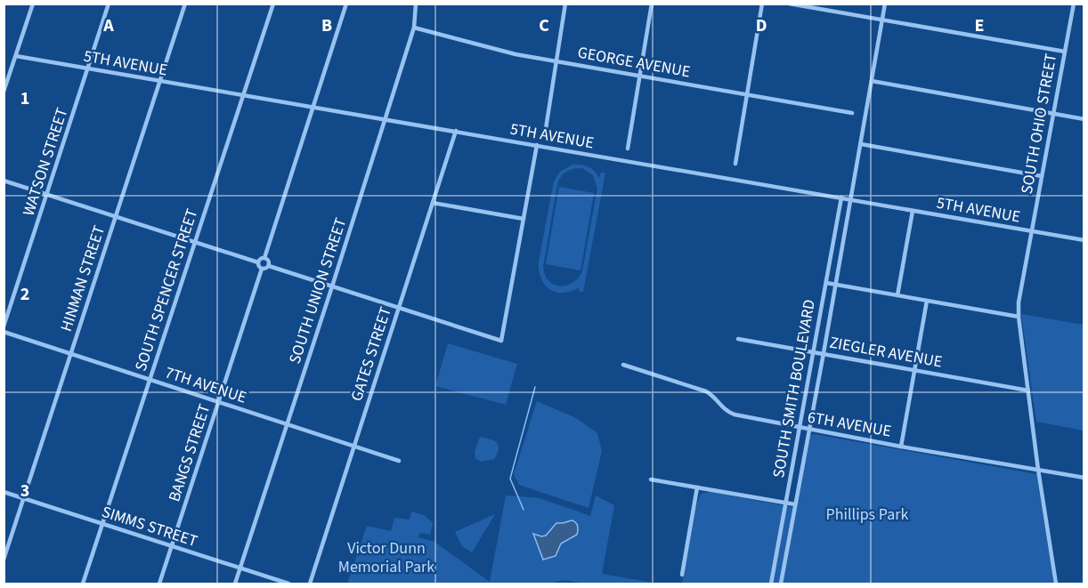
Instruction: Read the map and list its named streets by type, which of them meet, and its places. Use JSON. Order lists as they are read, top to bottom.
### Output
{
  "streets": {
    "street": [
      "GEORGE AVENUE",
      "5TH AVENUE",
      "SOUTH OHIO STREET",
      "WATSON STREET",
      "HINMAN STREET",
      "SOUTH SPENCER STREET",
      "SOUTH UNION STREET",
      "ZIEGLER AVENUE",
      "GATES STREET",
      "7TH AVENUE",
      "SOUTH SMITH BOULEVARD",
      "6TH AVENUE",
      "BANGS STREET",
      "SIMMS STREET"
    ]
  },
  "crossings": [
    ["GEORGE AVENUE", "SOUTH UNION STREET"],
    ["5TH AVENUE", "SOUTH OHIO STREET"],
    ["5TH AVENUE", "WATSON STREET"],
    ["5TH AVENUE", "HINMAN STREET"],
    ["5TH AVENUE", "SOUTH SPENCER STREET"],
    ["5TH AVENUE", "SOUTH UNION STREET"],
    ["5TH AVENUE", "GATES STREET"],
    ["5TH AVENUE", "SOUTH SMITH BOULEVARD"],
    ["SOUTH OHIO STREET", "ZIEGLER AVENUE"],
    ["SOUTH OHIO STREET", "6TH AVENUE"],
    ["HINMAN STREET", "7TH AVENUE"],
    ["HINMAN STREET", "SIMMS STREET"],
    ["SOUTH SPENCER STREET", "7TH AVENUE"],
    ["SOUTH SPENCER STREET", "SIMMS STREET"],
    ["SOUTH UNION STREET", "7TH AVENUE"],
    ["SOUTH UNION STREET", "SIMMS STREET"],
    ["ZIEGLER AVENUE", "SOUTH SMITH BOULEVARD"],
    ["GATES STREET", "7TH AVENUE"],
    ["7TH AVENUE", "BANGS STREET"],
    ["SOUTH SMITH BOULEVARD", "6TH AVENUE"],
    ["BANGS STREET", "SIMMS STREET"]
  ],
  "parks": ["Phillips Park", "Victor Dunn Memorial Park"],
  "grid": {
    "columns": [
      "A",
      "B",
      "C",
      "D",
      "E"
    ],
    "rows": ["1", "2", "3"]
  }
}
